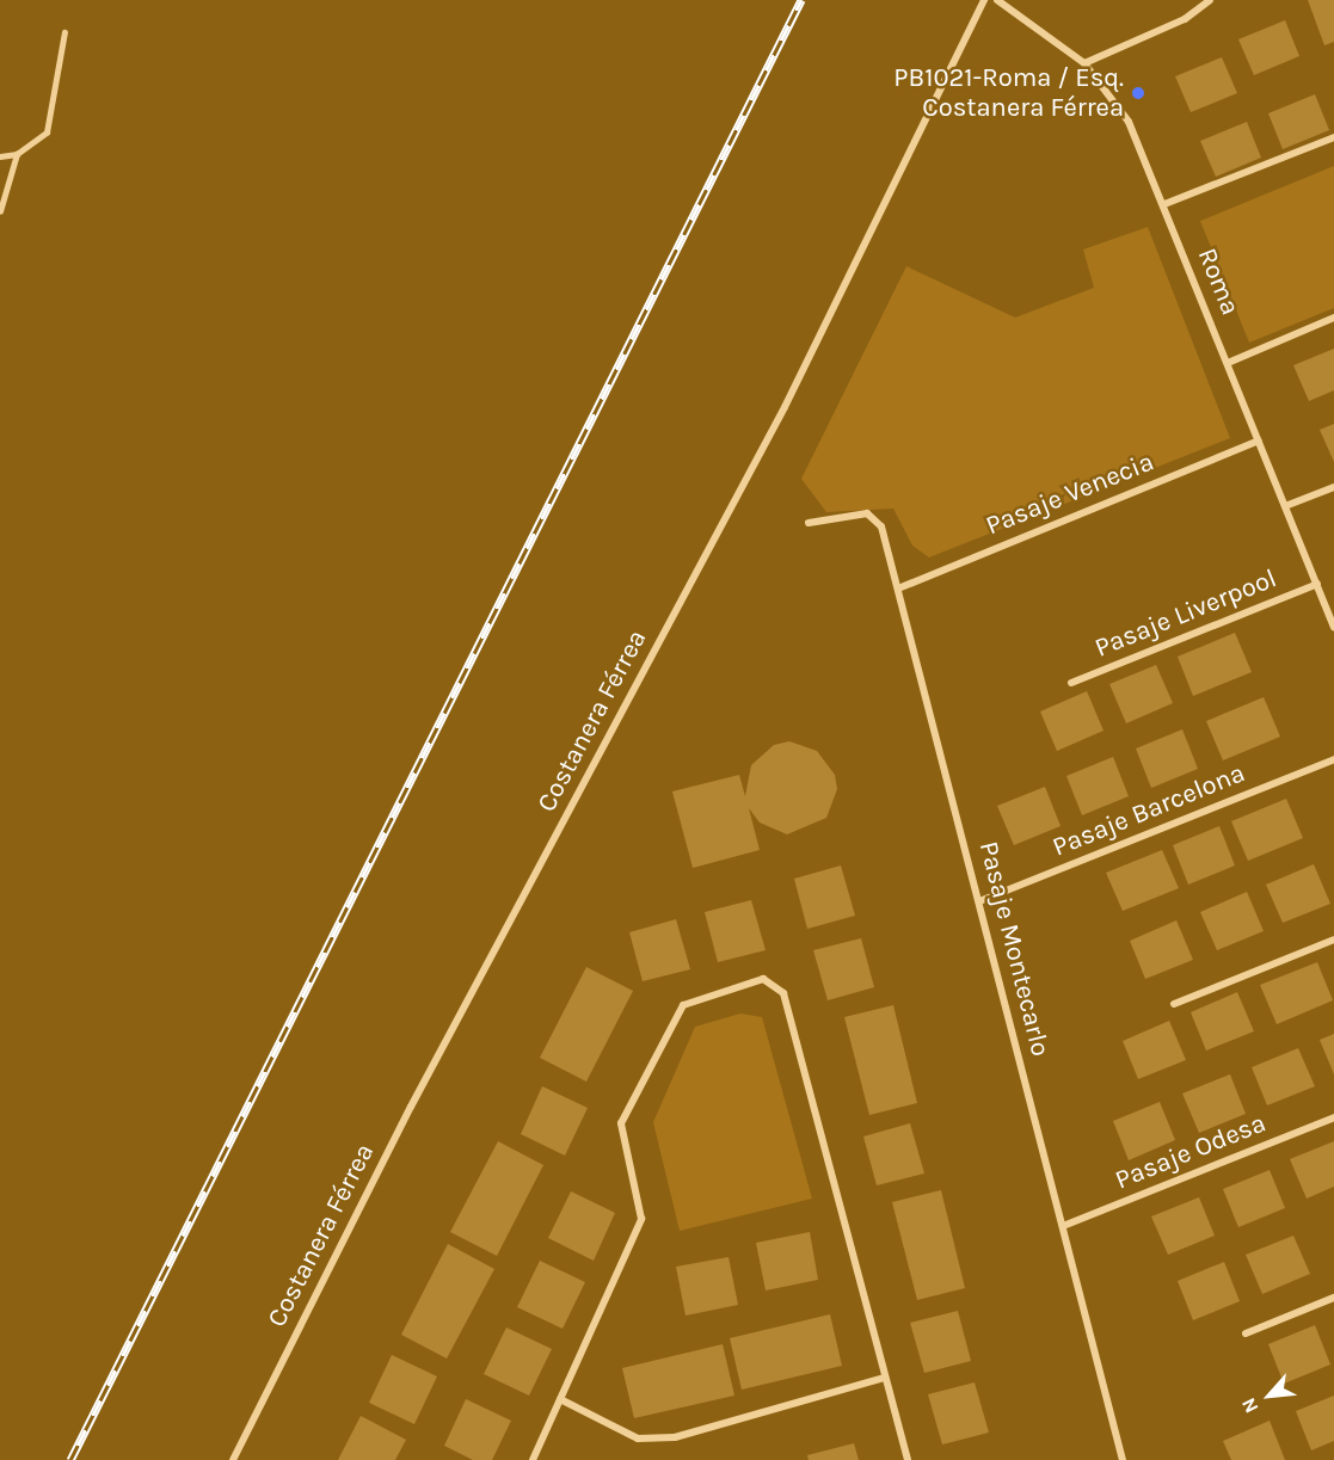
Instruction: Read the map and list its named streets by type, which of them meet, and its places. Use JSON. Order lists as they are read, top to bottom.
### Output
{
  "streets": {
    "street": [
      "Roma",
      "Pasaje Venecia",
      "Pasaje Liverpool",
      "Costanera Férrea",
      "Pasaje Barcelona",
      "Pasaje Montecarlo",
      "Pasaje Odesa"
    ]
  },
  "crossings": [
    ["Roma", "Pasaje Venecia"],
    ["Roma", "Pasaje Liverpool"],
    ["Pasaje Venecia", "Pasaje Montecarlo"],
    ["Pasaje Barcelona", "Pasaje Montecarlo"],
    ["Pasaje Montecarlo", "Pasaje Odesa"]
  ],
  "places": ["PB1021-Roma / Esq. Costanera Férrea"],
  "north": "bottom left"
}
